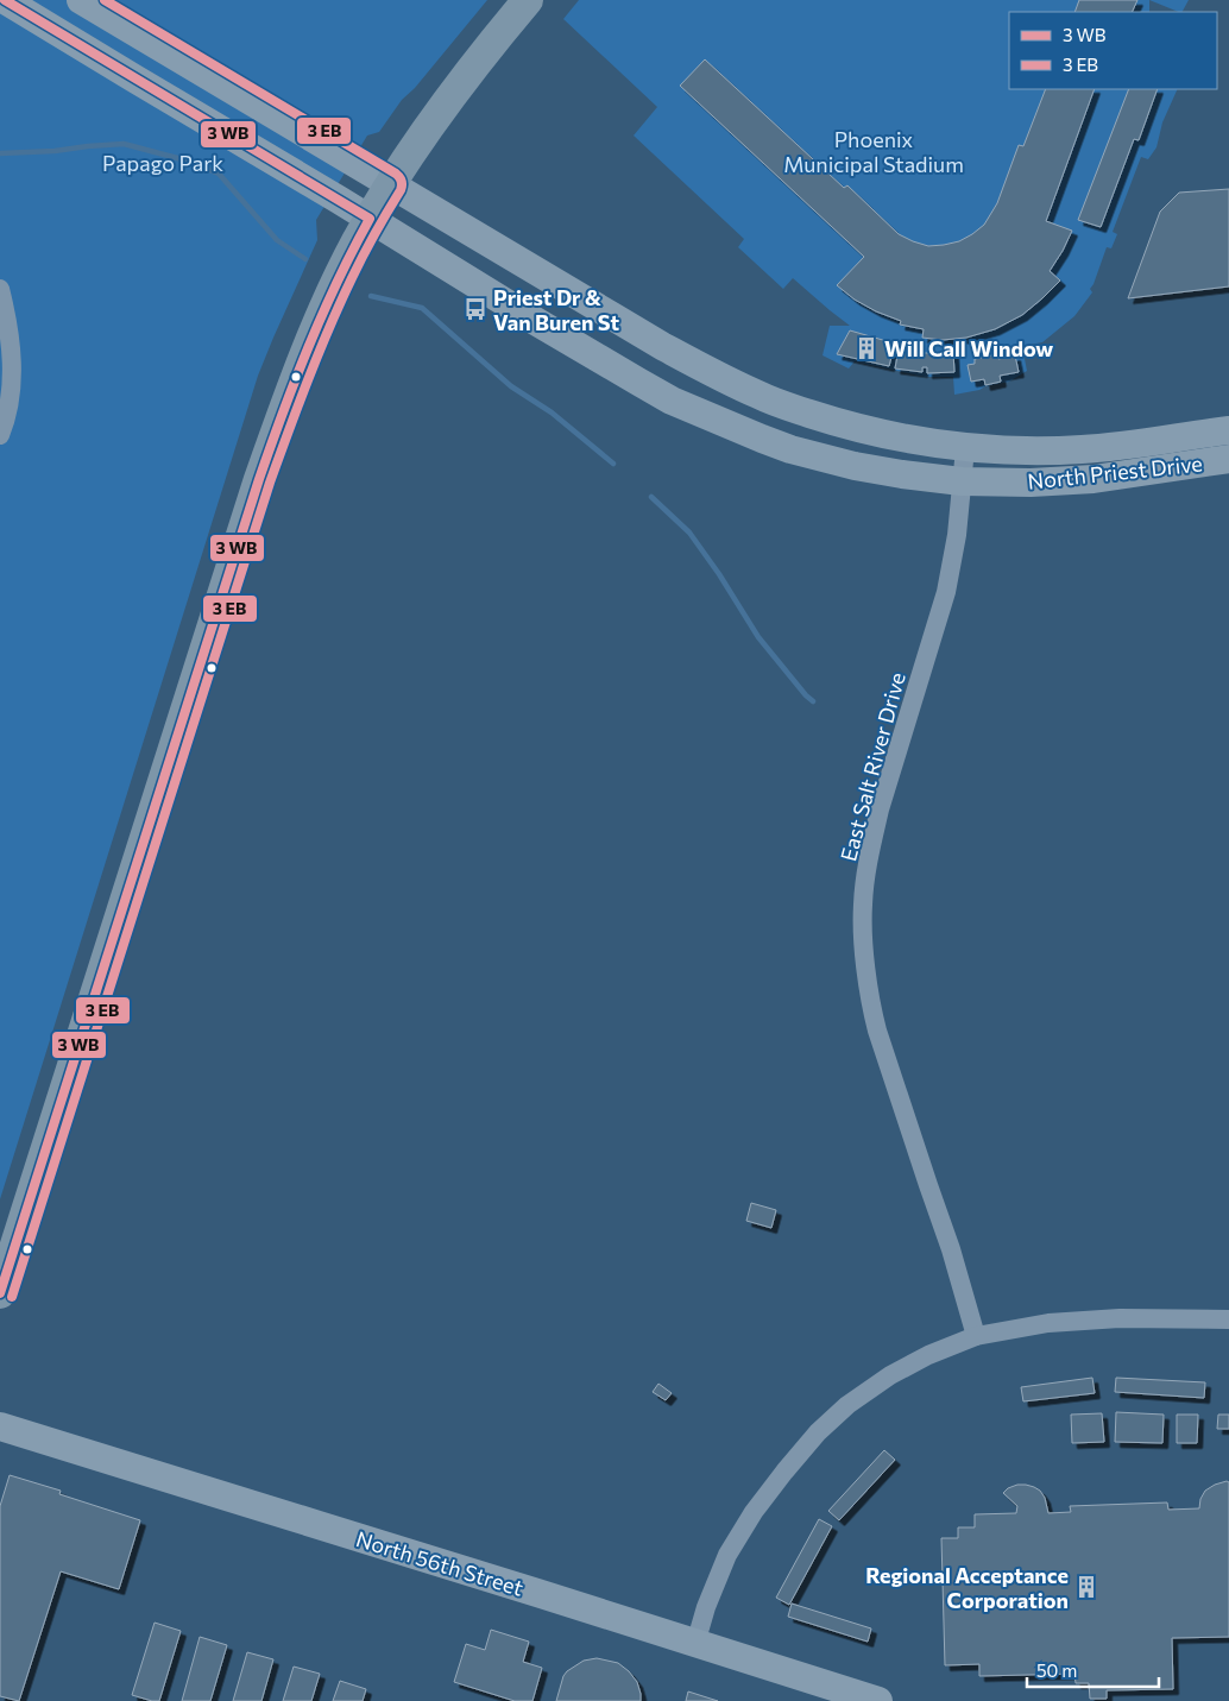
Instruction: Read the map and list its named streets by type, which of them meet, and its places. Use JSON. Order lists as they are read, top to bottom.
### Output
{
  "streets": {
    "main road": ["North Priest Drive", "North 56th Street"],
    "street": ["East Salt River Drive"]
  },
  "crossings": [
    ["North Priest Drive", "East Salt River Drive"]
  ],
  "parks": ["Phoenix Municipal Stadium", "Papago Park"],
  "places": {
    "bus stop": ["Priest Dr & Van Buren St"],
    "building": ["Will Call Window", "Regional Acceptance Corporation"]
  },
  "legend": ["3 WB", "3 EB"],
  "scale_bar": "50 m"
}
